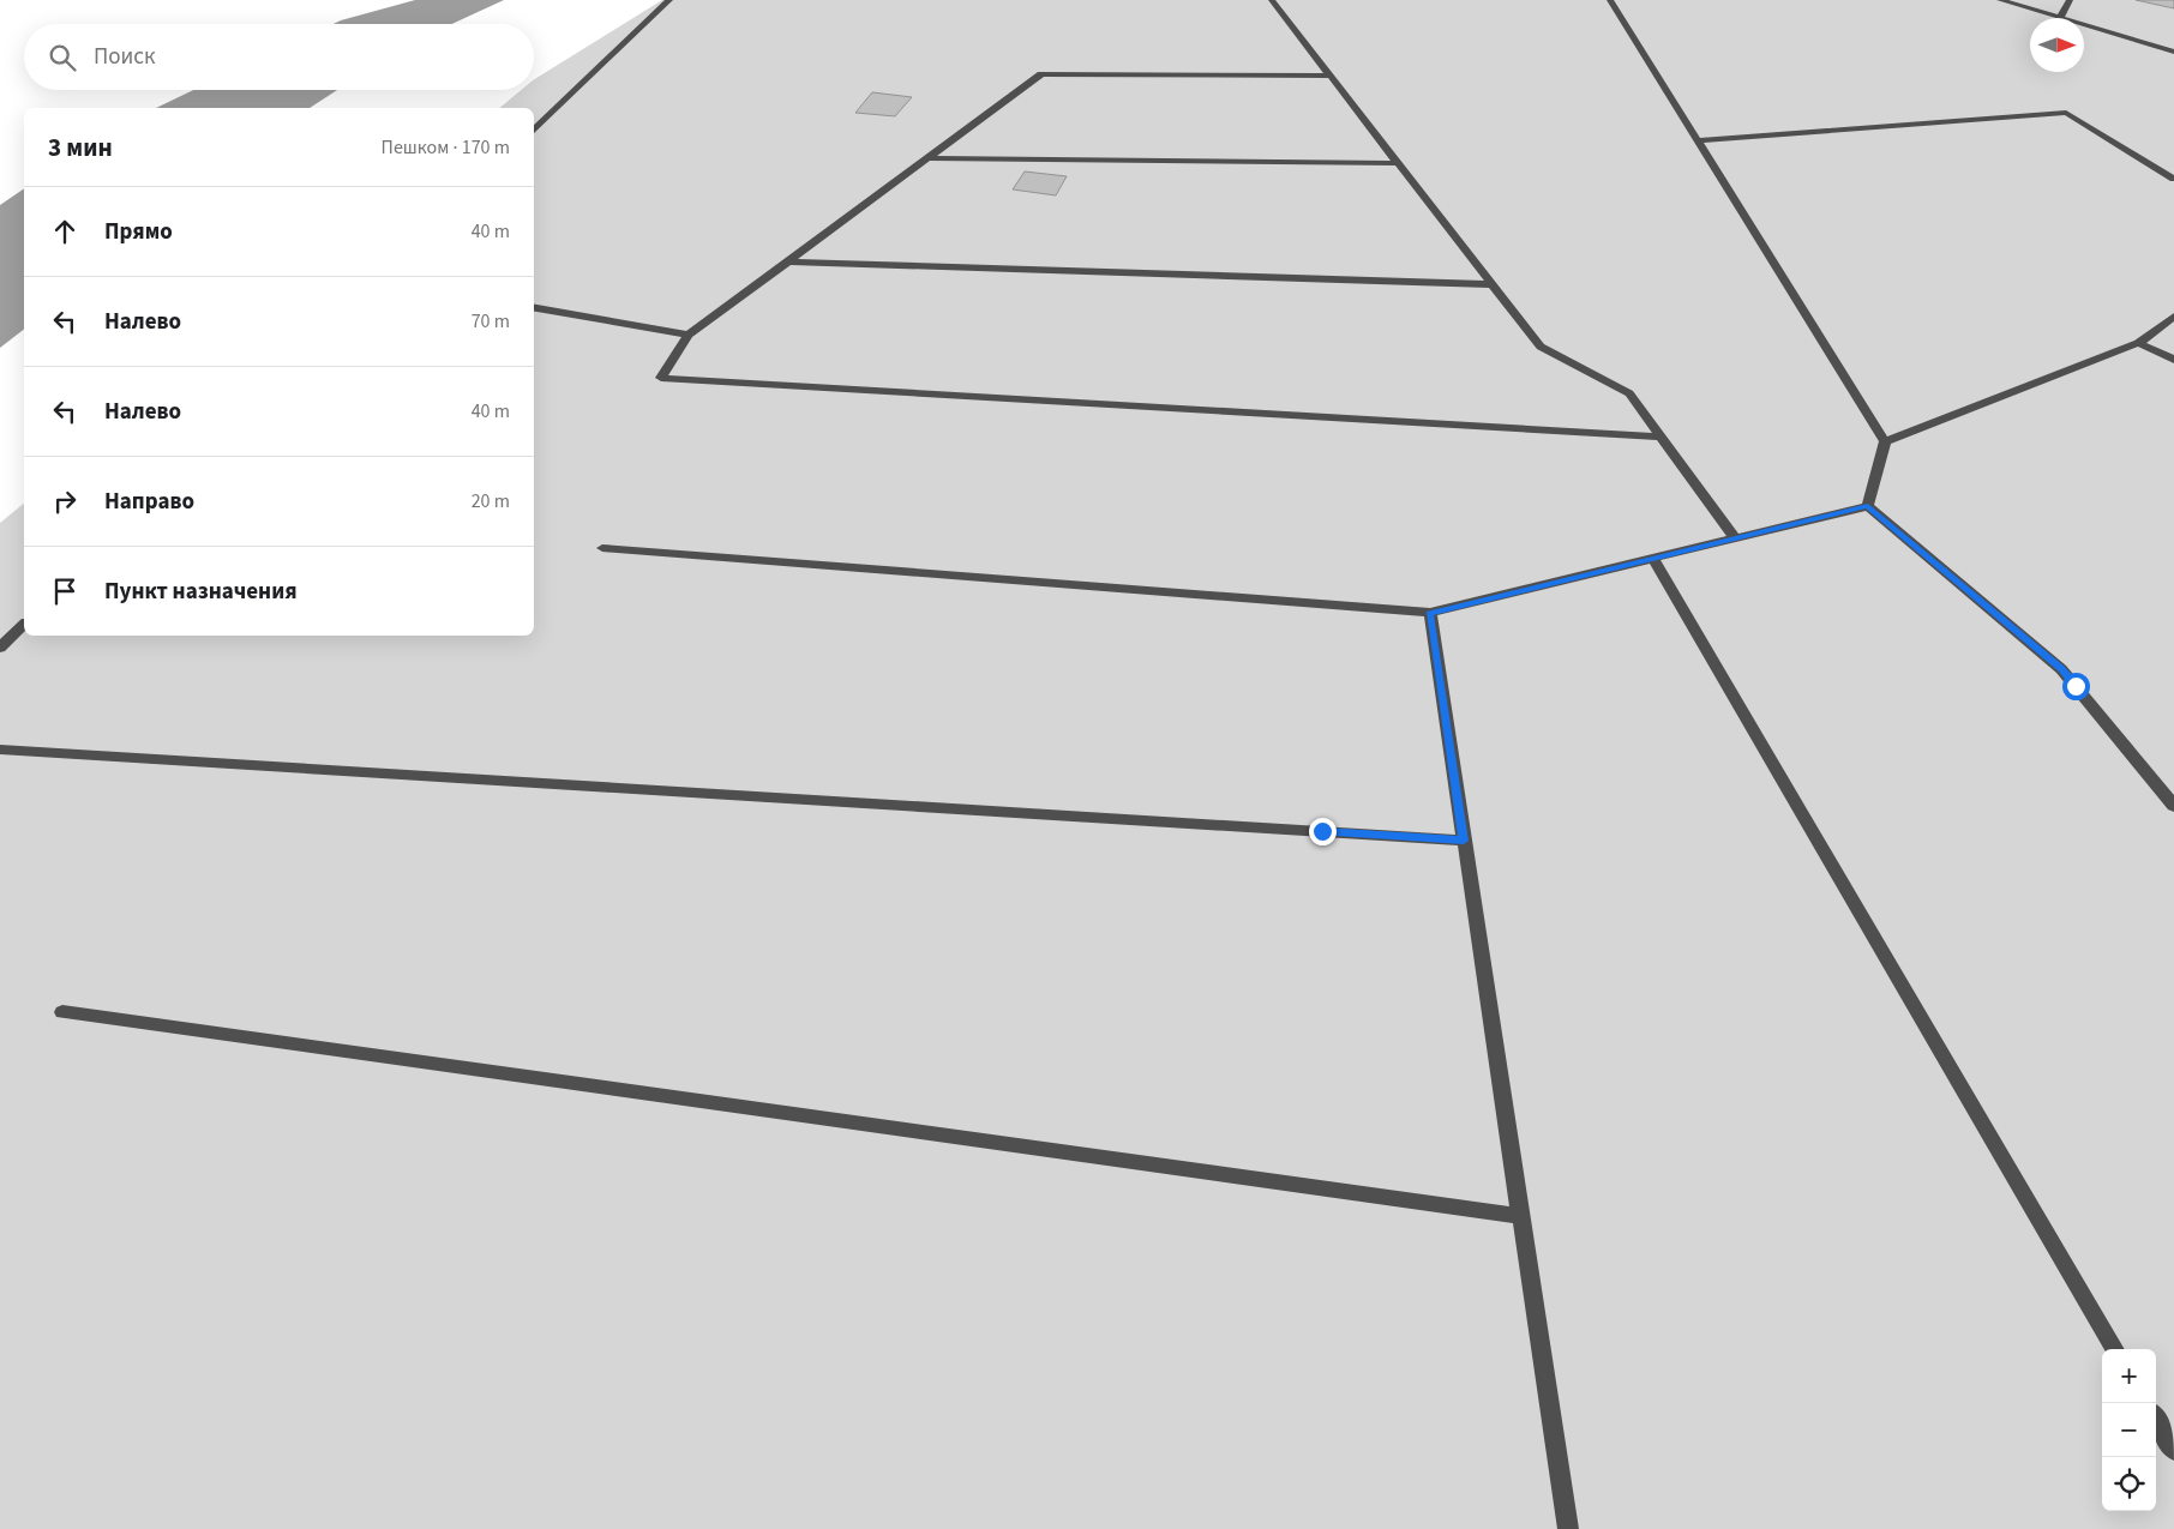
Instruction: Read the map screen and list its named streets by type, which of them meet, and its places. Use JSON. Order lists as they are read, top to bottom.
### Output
{
  "north": "right",
  "page": {
    "search": "Поиск",
    "heading": ["3 мин", "Пешком · 170 m"],
    "list": [
      ["Прямо", "40 m"],
      ["Налево", "70 m"],
      ["Налево", "40 m"],
      ["Направо", "20 m"],
      "Пункт назначения"
    ],
    "map_buttons": ["+", "−"]
  }
}
